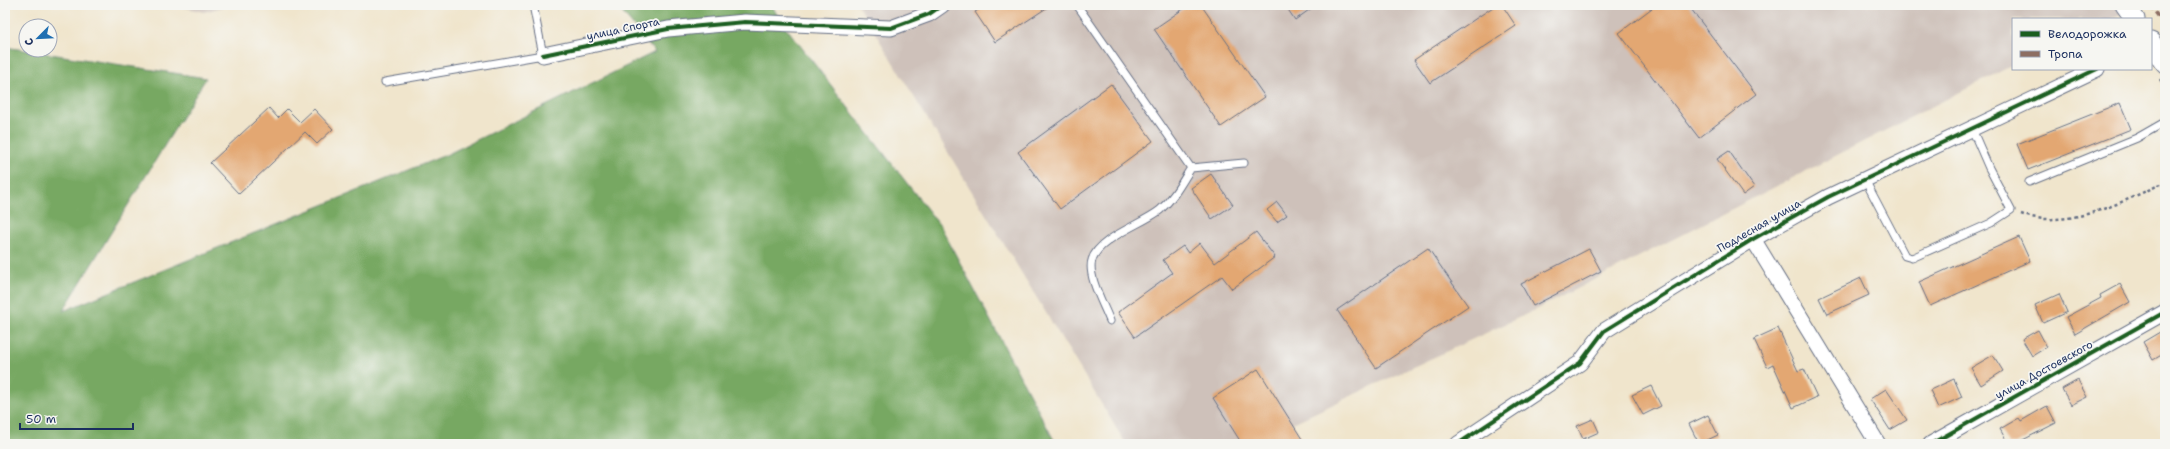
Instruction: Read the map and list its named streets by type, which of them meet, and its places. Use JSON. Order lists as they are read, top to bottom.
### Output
{
  "streets": {
    "street": ["улица Спорта", "Подлесная улица", "улица Достоевского"]
  },
  "legend": ["Велодорожка", "Тропа"],
  "scale_bar": "50 m",
  "north": "bottom left"
}
